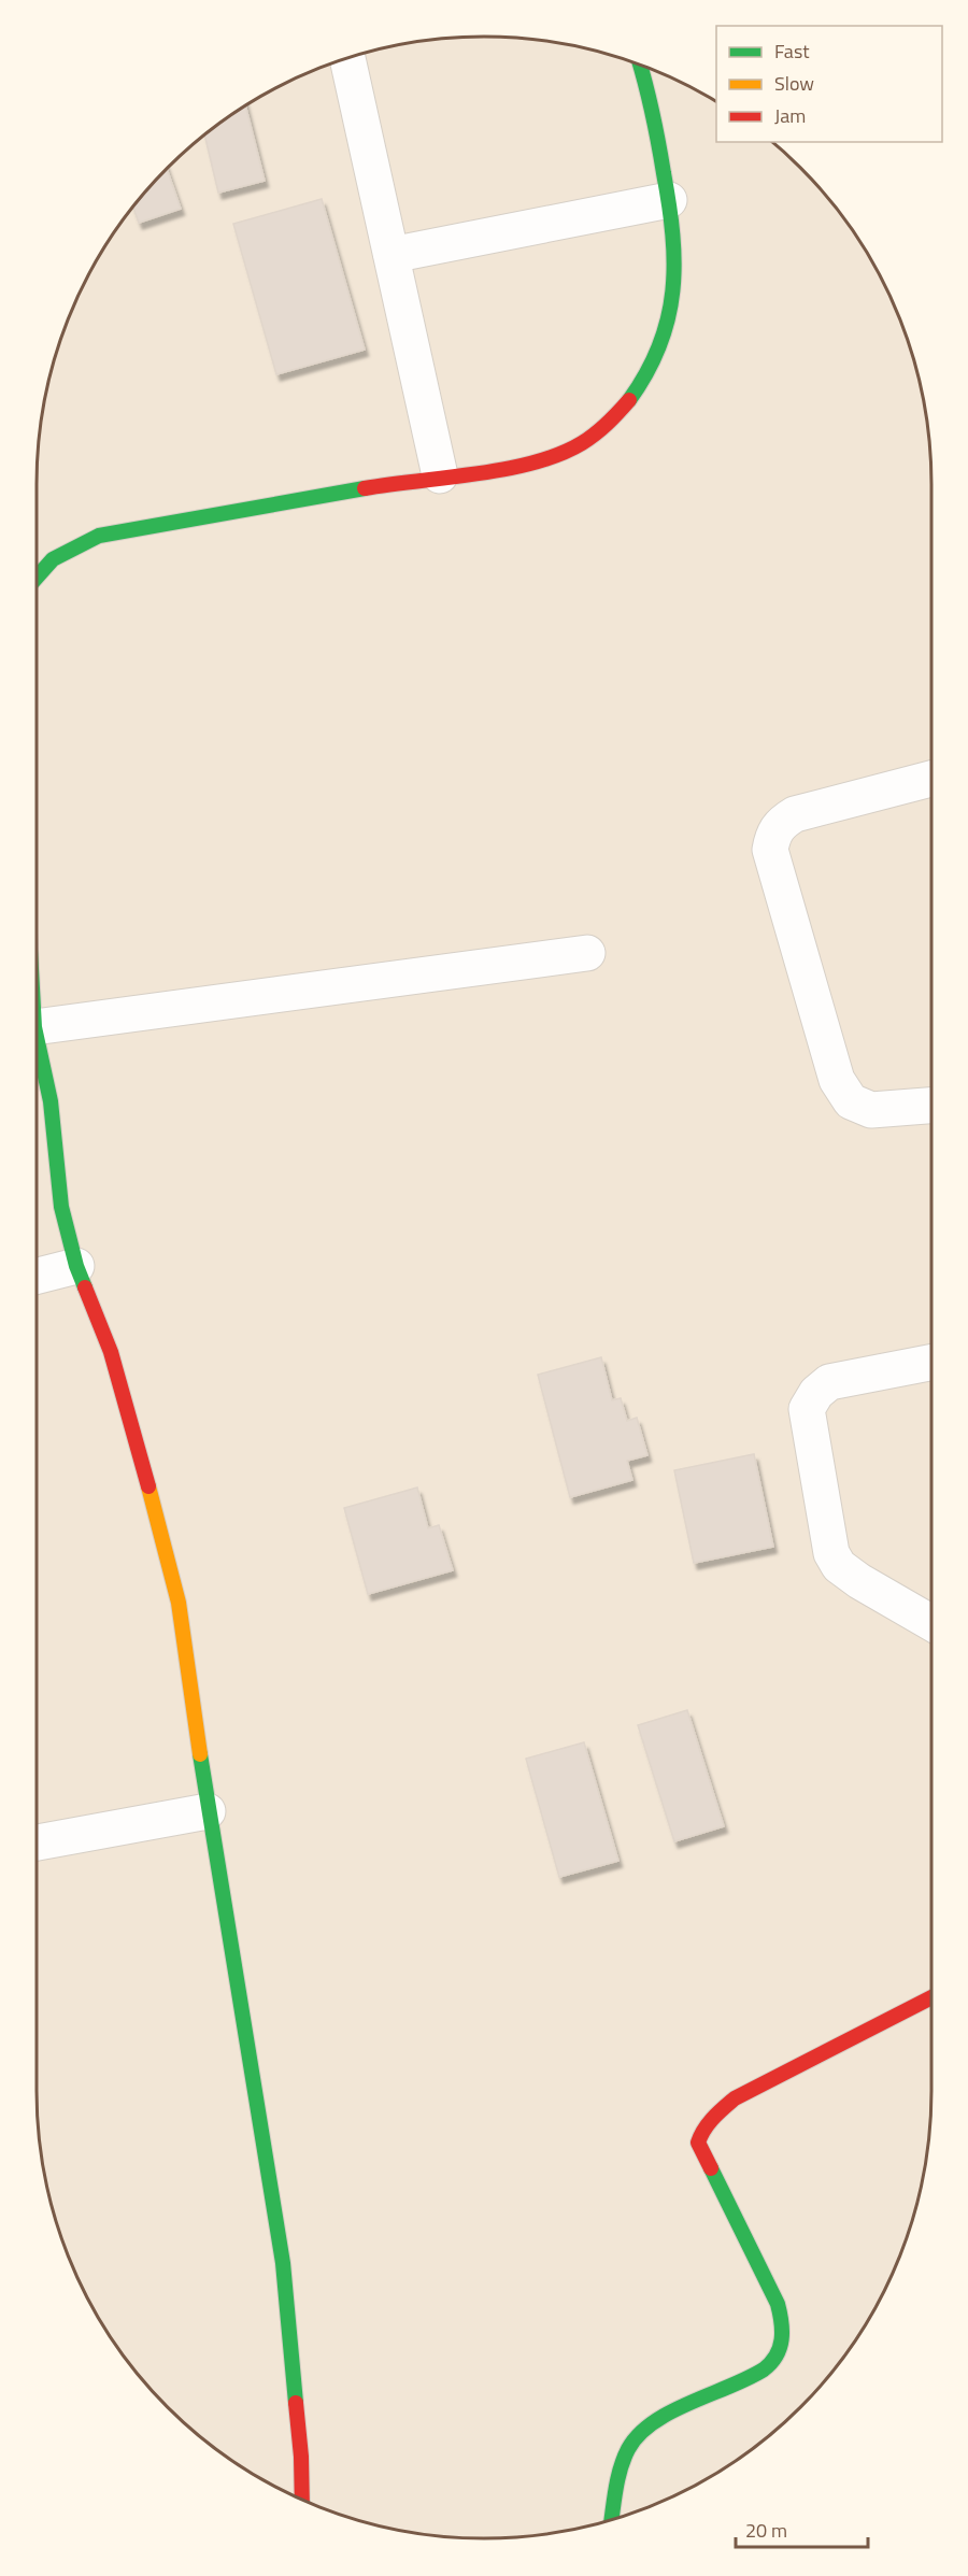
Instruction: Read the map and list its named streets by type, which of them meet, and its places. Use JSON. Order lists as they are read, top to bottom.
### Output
{
  "legend": ["Fast", "Slow", "Jam"],
  "scale_bar": "20 m"
}
